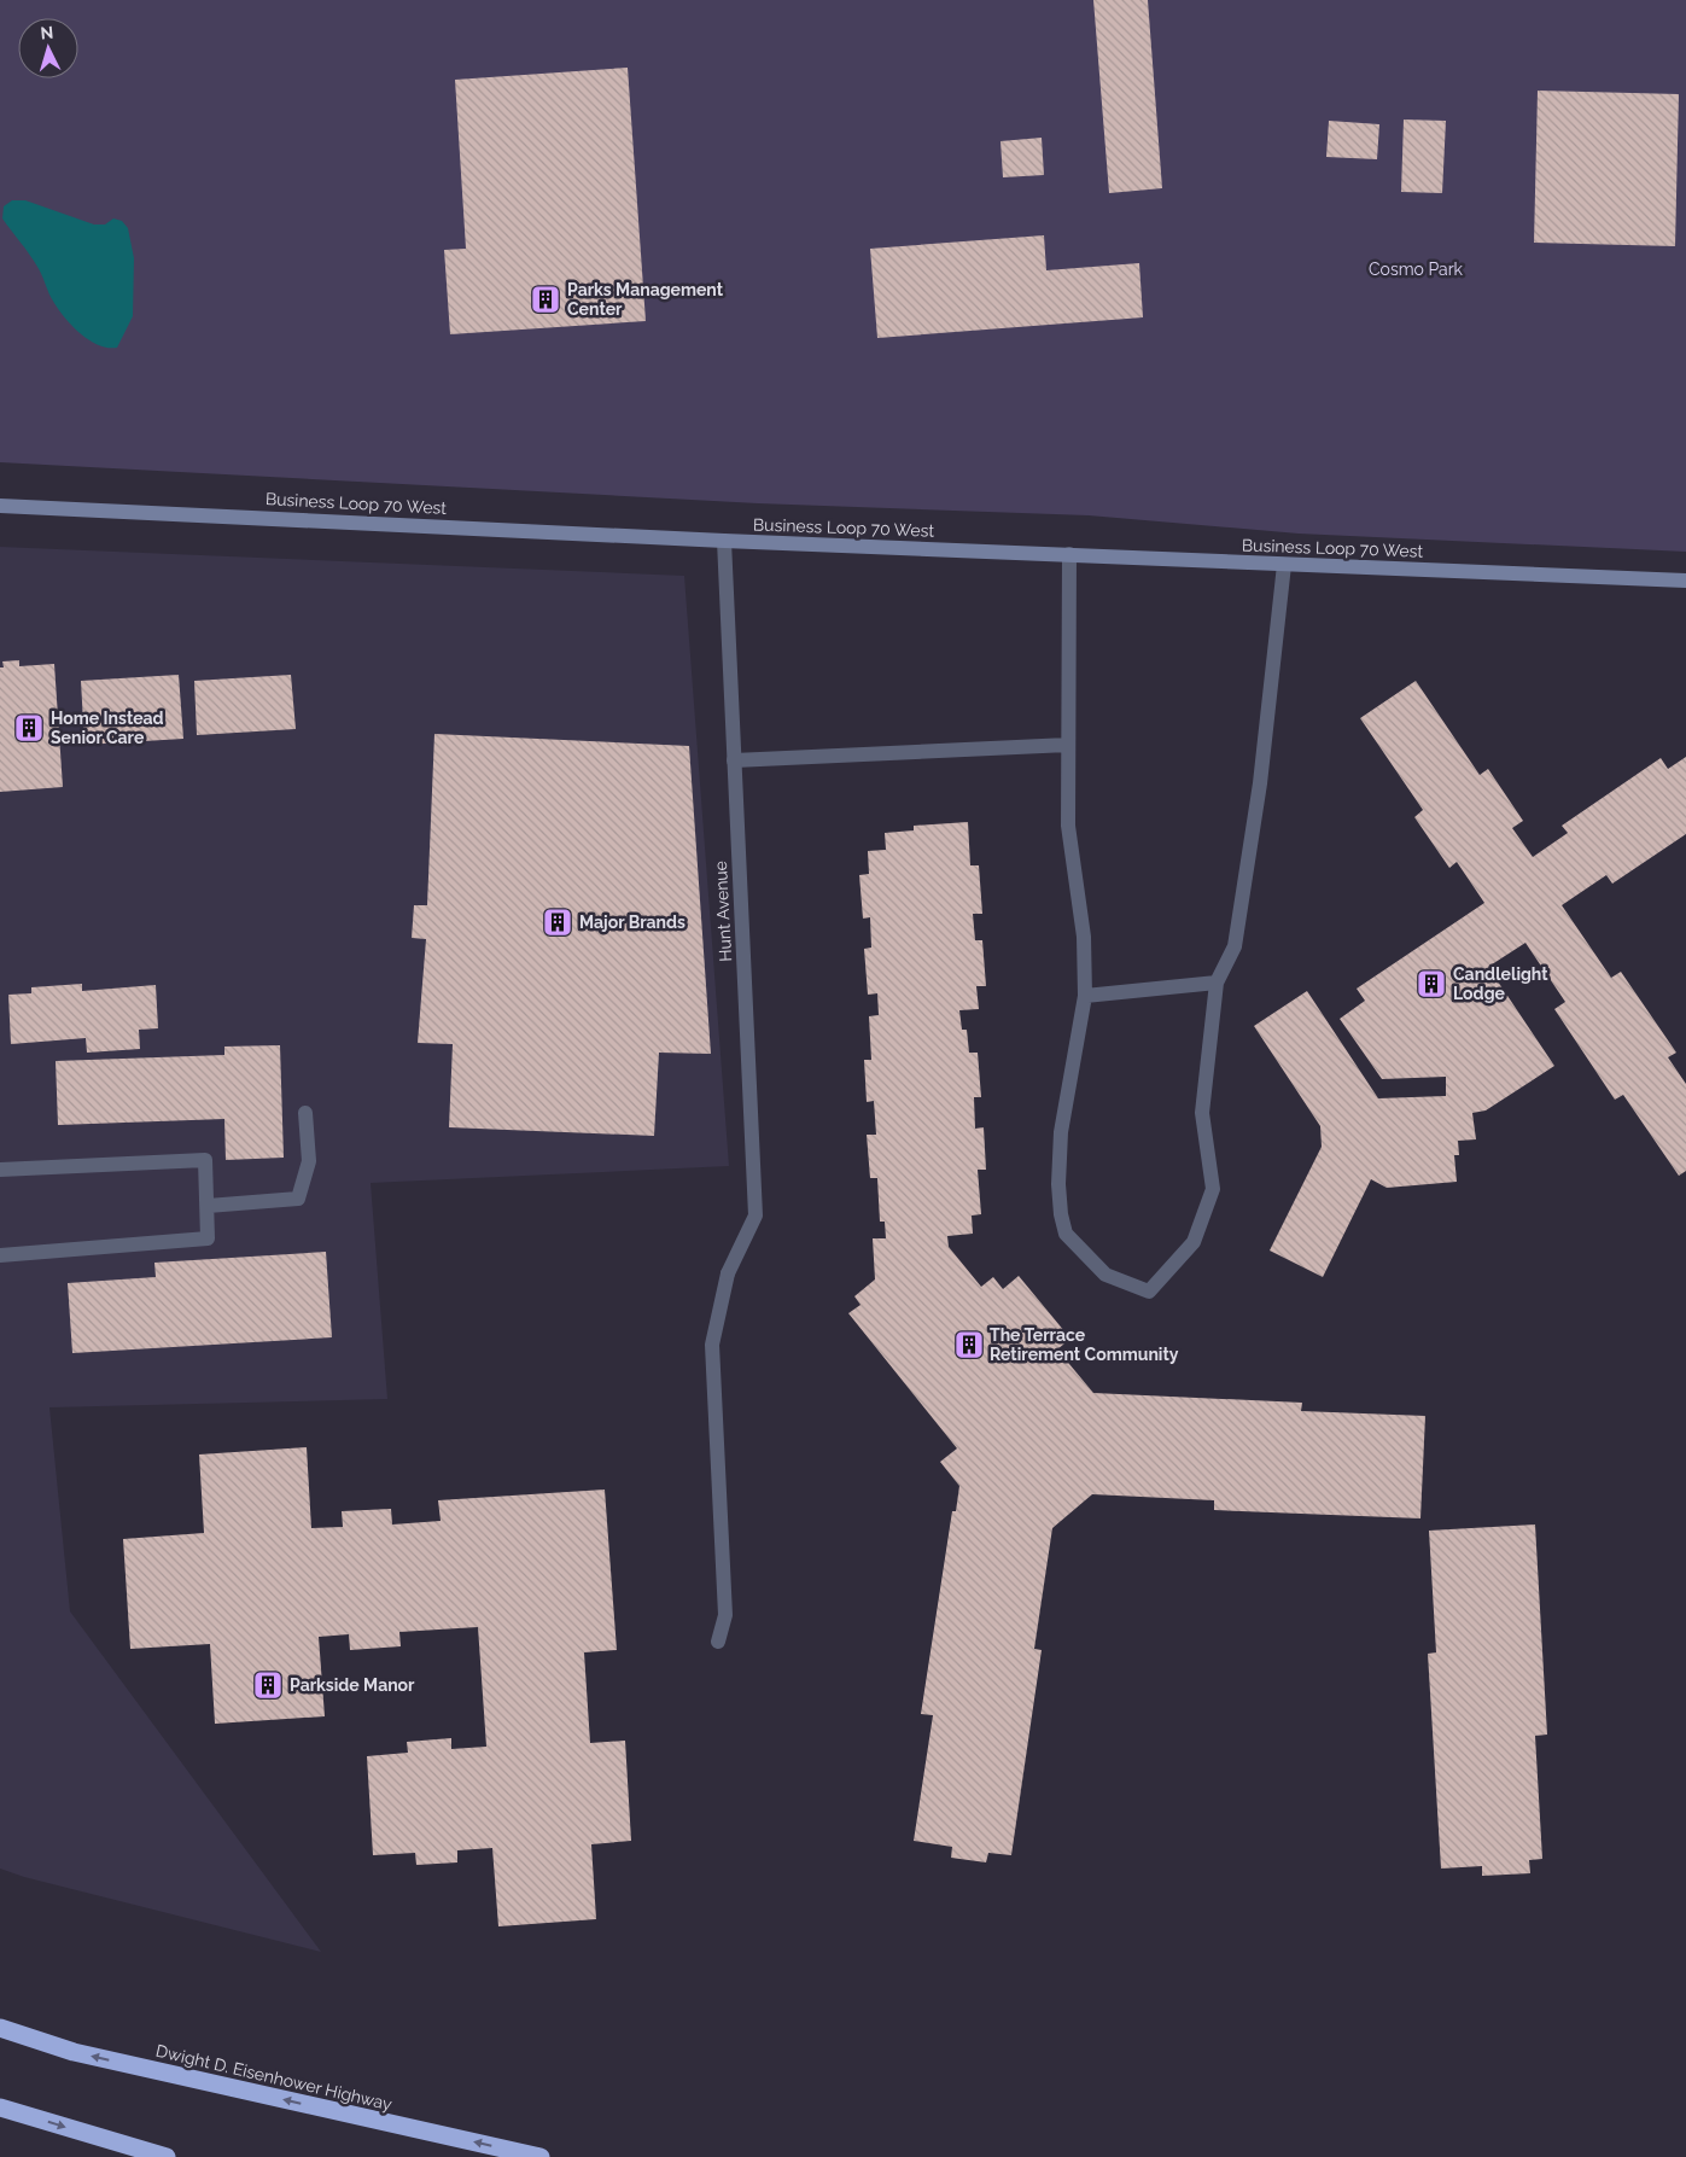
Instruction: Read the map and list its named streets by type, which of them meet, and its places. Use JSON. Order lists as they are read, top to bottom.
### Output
{
  "streets": {
    "highway": ["Dwight D. Eisenhower Highway"],
    "main road": ["Business Loop 70 West"],
    "street": ["Hunt Avenue"]
  },
  "crossings": [
    ["Business Loop 70 West", "Hunt Avenue"]
  ],
  "parks": ["Cosmo Park"],
  "places": {
    "building": [
      "Parks Management Center",
      "Home Instead Senior Care",
      "Major Brands",
      "Candlelight Lodge",
      "The Terrace Retirement Community",
      "Parkside Manor"
    ]
  },
  "north": "top"
}
